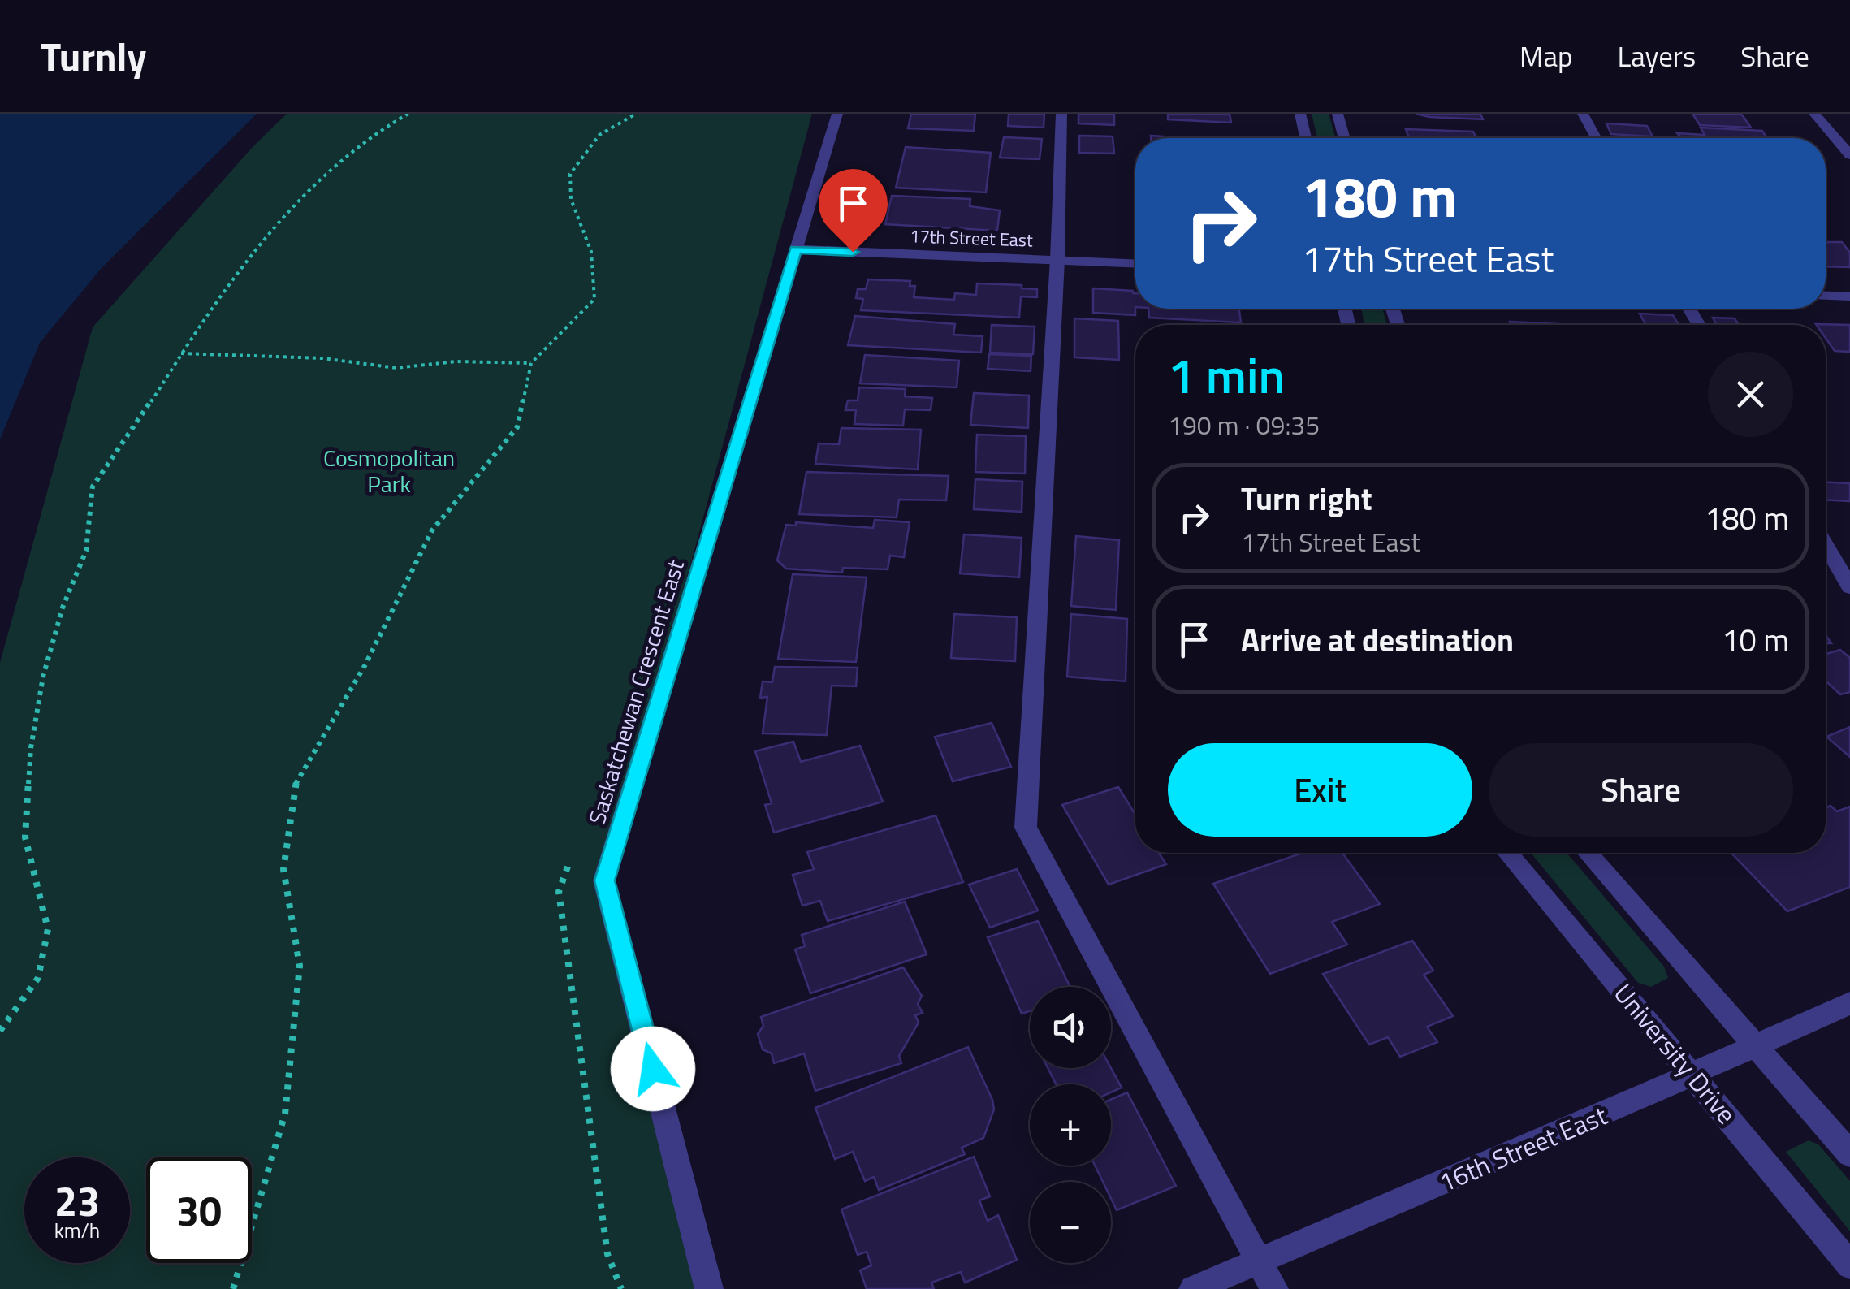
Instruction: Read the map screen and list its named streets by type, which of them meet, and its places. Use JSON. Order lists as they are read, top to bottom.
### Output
{
  "streets": {
    "street": [
      "17th Street East",
      "Saskatchewan Crescent East",
      "University Drive",
      "16th Street East"
    ]
  },
  "crossings": [
    ["17th Street East", "Saskatchewan Crescent East"],
    ["University Drive", "16th Street East"]
  ],
  "parks": ["Cosmopolitan Park"],
  "page": {
    "header": "Turnly",
    "nav": ["Map", "Layers", "Share"],
    "turn": ["180 m", "17th Street East"],
    "heading": ["1 min", "190 m · 09:35"],
    "list": [
      {
        "name": "Turn right",
        "note": "17th Street East",
        "value": "180 m"
      },
      {
        "name": "Arrive at destination",
        "value": "10 m"
      }
    ],
    "buttons": ["Exit", "Share"],
    "map_buttons": ["+", "−"],
    "speed": "23 km/h",
    "limit": "30"
  }
}
